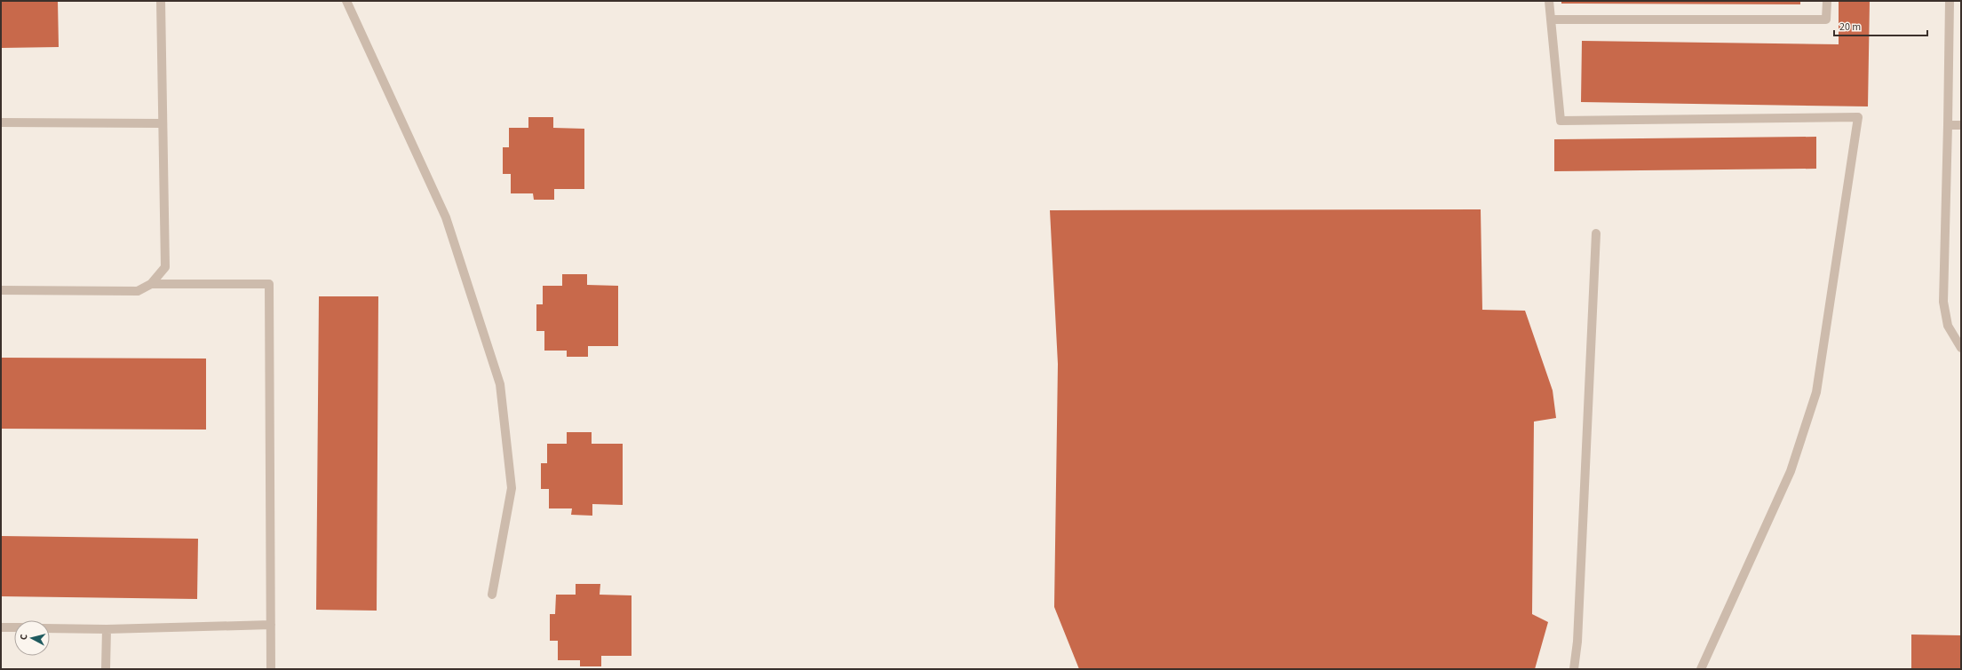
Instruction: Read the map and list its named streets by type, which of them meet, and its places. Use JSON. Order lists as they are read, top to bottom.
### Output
{
  "scale_bar": "20 m",
  "north": "left"
}
